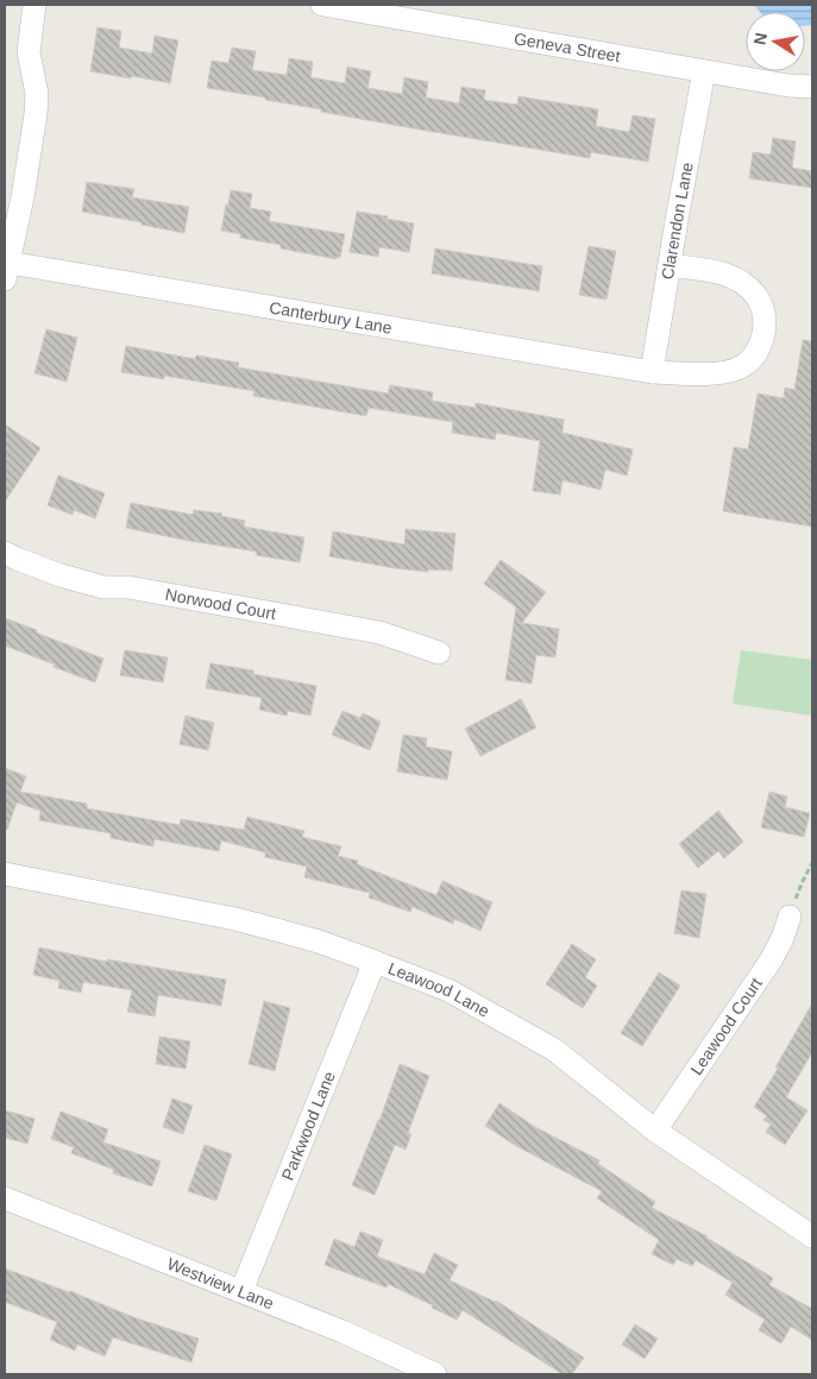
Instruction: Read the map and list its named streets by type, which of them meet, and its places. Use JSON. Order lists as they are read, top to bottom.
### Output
{
  "streets": {
    "street": [
      "Geneva Street",
      "Clarendon Lane",
      "Canterbury Lane",
      "Norwood Court",
      "Leawood Lane",
      "Leawood Court",
      "Parkwood Lane",
      "Westview Lane"
    ]
  },
  "crossings": [
    ["Geneva Street", "Clarendon Lane"],
    ["Clarendon Lane", "Canterbury Lane"],
    ["Leawood Lane", "Leawood Court"],
    ["Leawood Lane", "Parkwood Lane"],
    ["Parkwood Lane", "Westview Lane"]
  ],
  "north": "left"
}
